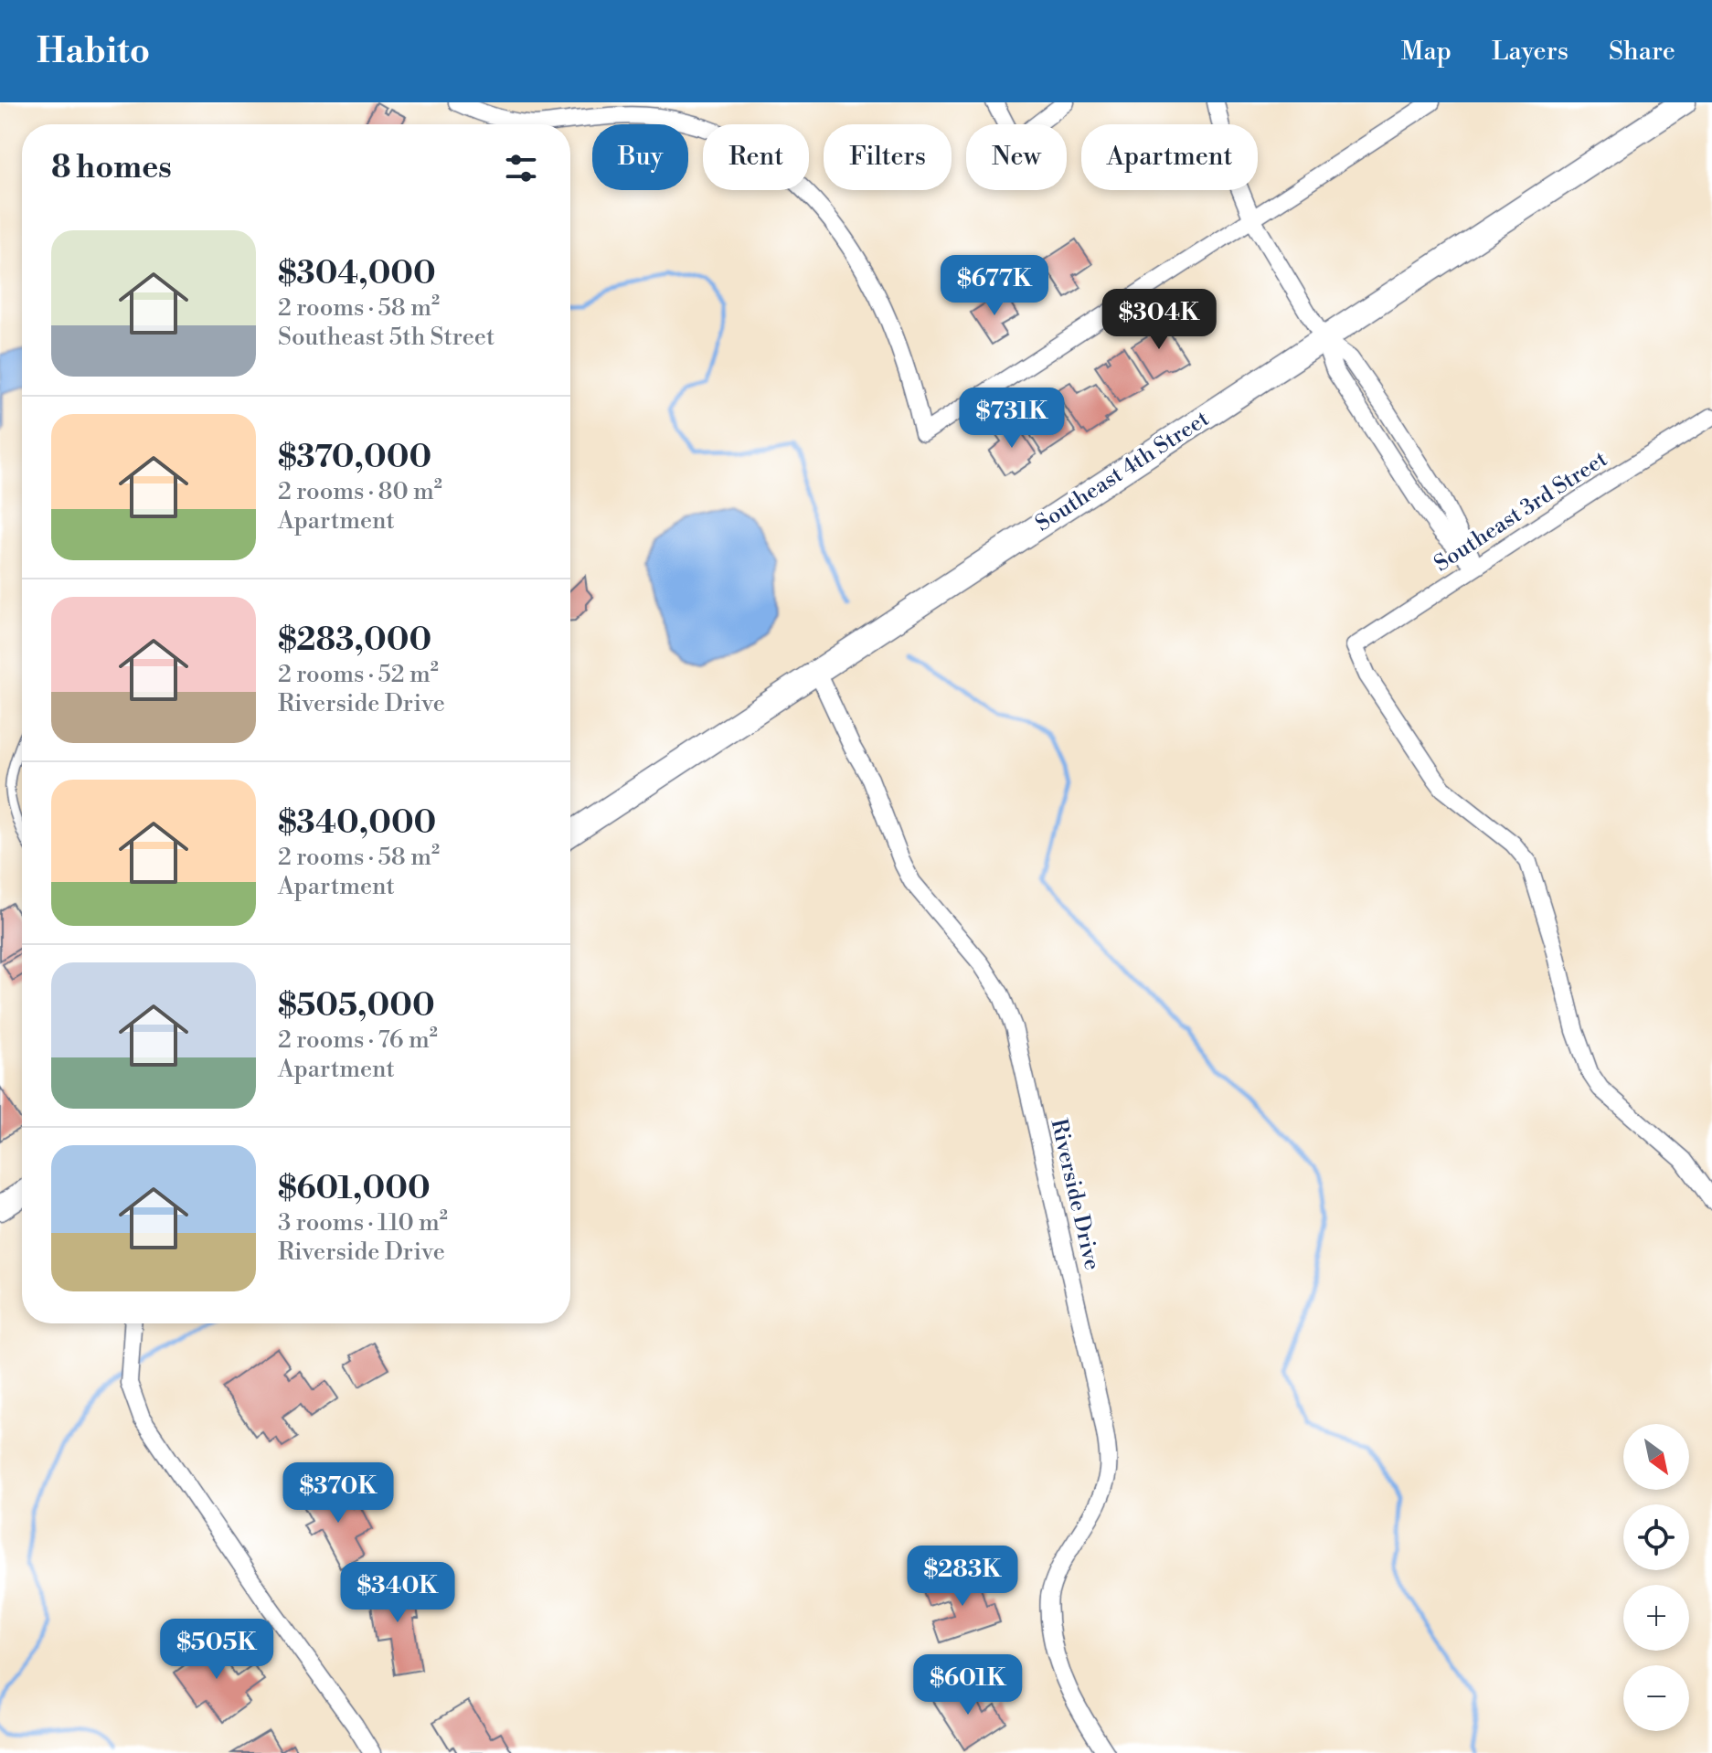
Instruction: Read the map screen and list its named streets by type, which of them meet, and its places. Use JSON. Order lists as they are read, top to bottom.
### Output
{
  "streets": {
    "main road": ["Southeast 4th Street"],
    "street": ["Southeast 3rd Street", "Riverside Drive"]
  },
  "crossings": [
    ["Southeast 4th Street", "Riverside Drive"]
  ],
  "north": "bottom right",
  "page": {
    "header": "Habito",
    "nav": ["Map", "Layers", "Share"],
    "chip": [
      "Buy",
      "Rent",
      "Filters",
      "New",
      "Apartment"
    ],
    "heading": "8 homes",
    "list": [
      {
        "name": "$304,000",
        "note": "2 rooms · 58 m² · Southeast 5th Street"
      },
      {
        "name": "$370,000",
        "note": "2 rooms · 80 m² · Apartment"
      },
      {
        "name": "$283,000",
        "note": "2 rooms · 52 m² · Riverside Drive"
      },
      {
        "name": "$340,000",
        "note": "2 rooms · 58 m² · Apartment"
      },
      {
        "name": "$505,000",
        "note": "2 rooms · 76 m² · Apartment"
      },
      {
        "name": "$601,000",
        "note": "3 rooms · 110 m² · Riverside Drive"
      }
    ],
    "price": [
      "$677K",
      "$304K",
      "$731K",
      "$370K",
      "$283K",
      "$340K",
      "$505K",
      "$601K"
    ],
    "map_buttons": ["+", "−"]
  }
}
